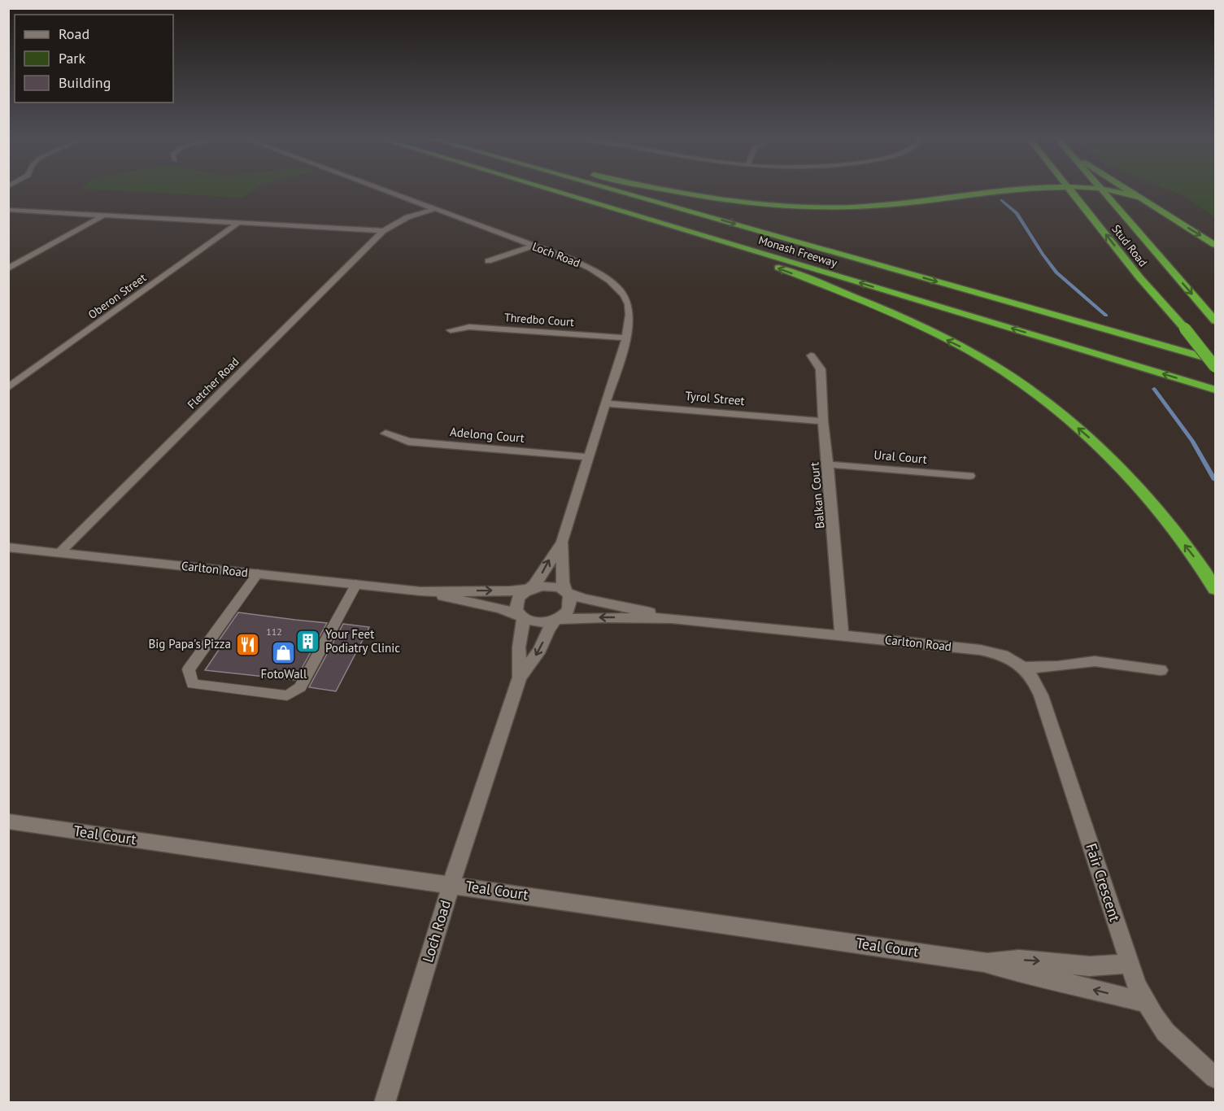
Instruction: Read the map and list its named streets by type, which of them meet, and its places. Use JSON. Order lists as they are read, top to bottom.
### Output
{
  "streets": {
    "highway": ["Stud Road", "Monash Freeway"],
    "street": [
      "Loch Road",
      "Oberon Street",
      "Thredbo Court",
      "Fletcher Road",
      "Tyrol Street",
      "Adelong Court",
      "Ural Court",
      "Balkan Court",
      "Carlton Road",
      "Teal Court",
      "Fair Crescent"
    ]
  },
  "crossings": [
    ["Loch Road", "Thredbo Court"],
    ["Loch Road", "Fletcher Road"],
    ["Loch Road", "Tyrol Street"],
    ["Loch Road", "Adelong Court"],
    ["Loch Road", "Carlton Road"],
    ["Loch Road", "Teal Court"],
    ["Fletcher Road", "Carlton Road"],
    ["Tyrol Street", "Balkan Court"],
    ["Ural Court", "Balkan Court"],
    ["Balkan Court", "Carlton Road"],
    ["Carlton Road", "Fair Crescent"],
    ["Teal Court", "Fair Crescent"]
  ],
  "places": {
    "building": ["Your Feet Podiatry Clinic"],
    "restaurant": ["Big Papa's Pizza"],
    "shop": ["FotoWall"]
  },
  "house_numbers": ["112"],
  "legend": ["Road", "Park", "Building"]
}
